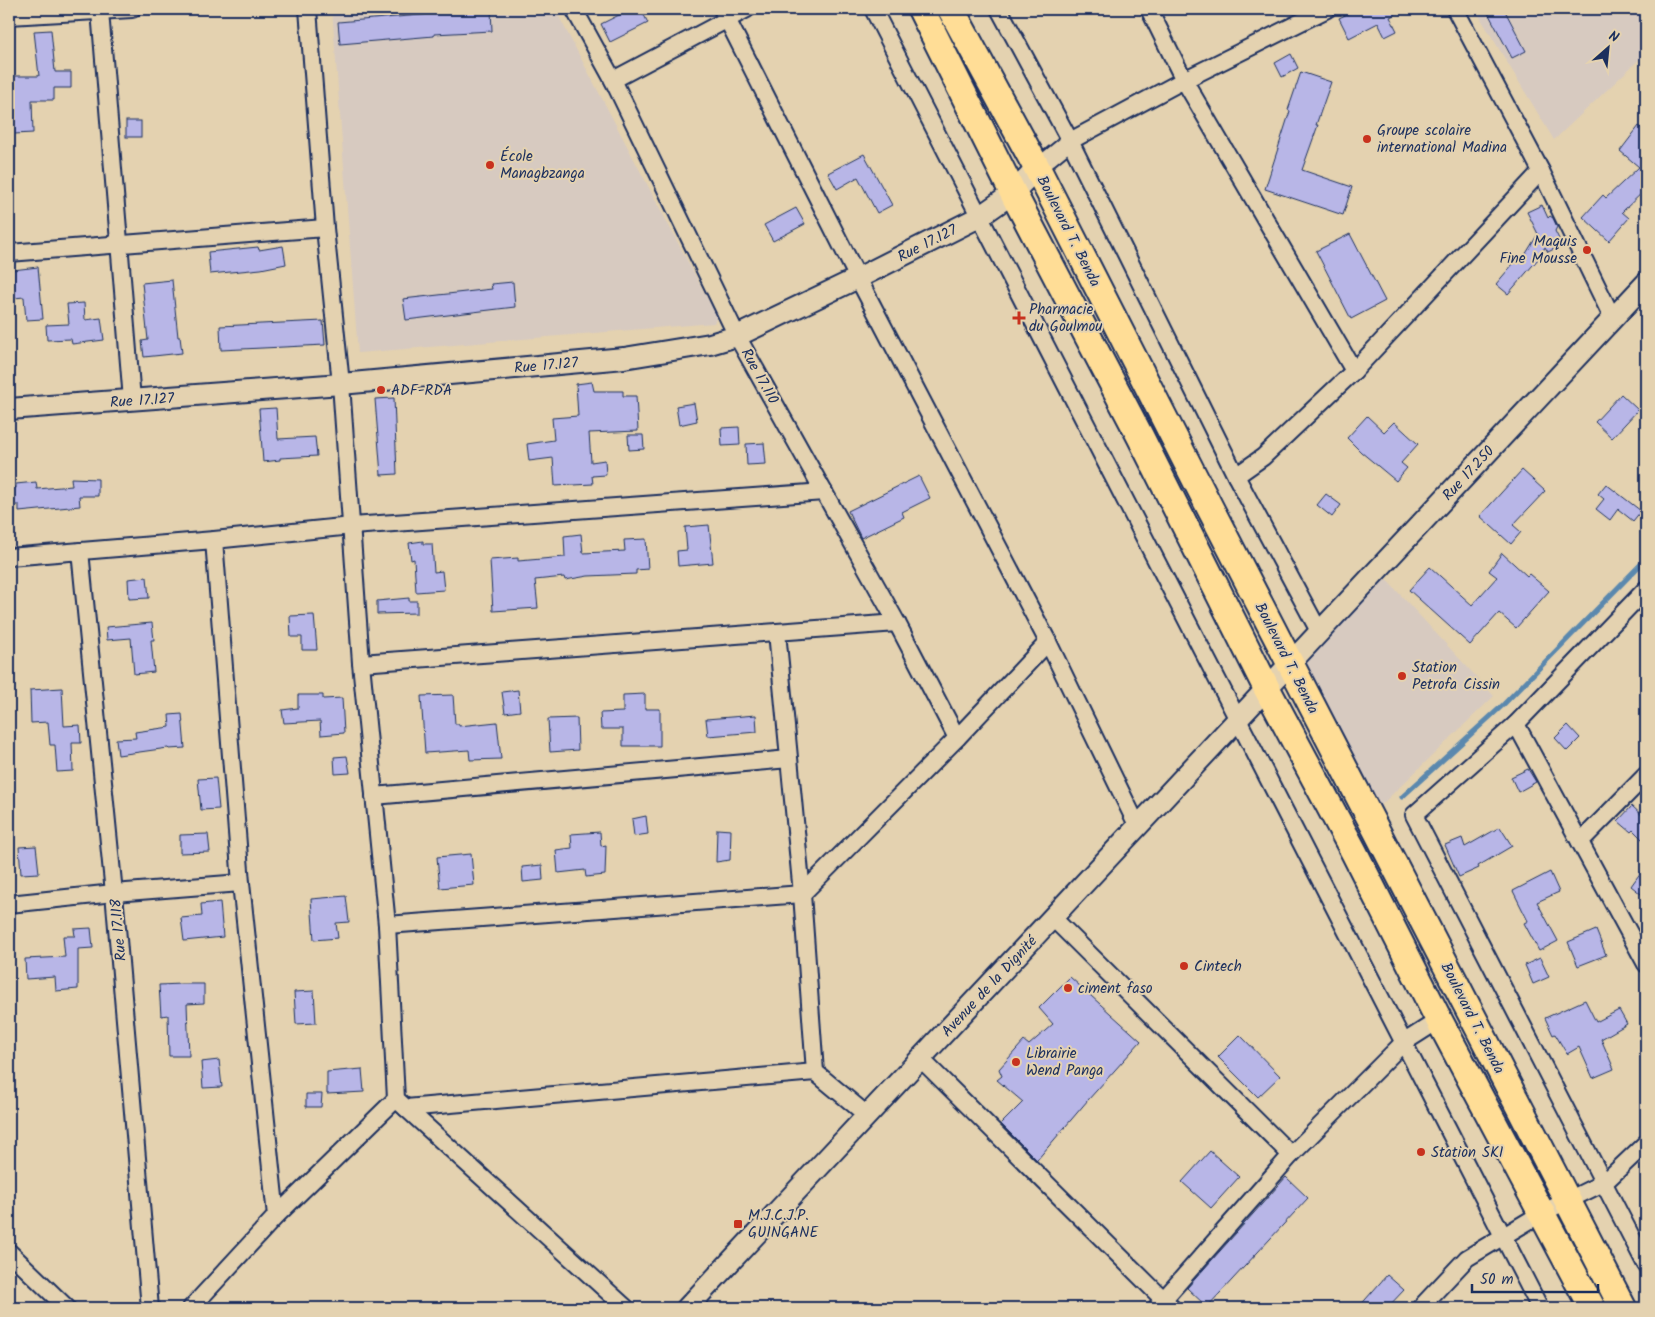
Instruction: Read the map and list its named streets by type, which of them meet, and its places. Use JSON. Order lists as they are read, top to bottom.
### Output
{
  "streets": {
    "highway": ["Boulevard T. Benda"],
    "street": [
      "Rue 17.127",
      "Rue 17.110",
      "Rue 17.250",
      "Rue 17.118",
      "Avenue de la Dignité"
    ]
  },
  "crossings": [
    ["Boulevard T. Benda", "Rue 17.127"],
    ["Boulevard T. Benda", "Rue 17.250"],
    ["Boulevard T. Benda", "Avenue de la Dignité"],
    ["Rue 17.127", "Rue 17.110"],
    ["Rue 17.250", "Avenue de la Dignité"]
  ],
  "places": {
    "other": [
      "Groupe scolaire international Madina",
      "École Managbzanga",
      "Maquis Fine Mousse",
      "ADF-RDA",
      "Station Petrofa Cissin",
      "Cintech",
      "ciment faso",
      "Librairie Wend Panga",
      "Station SKI"
    ],
    "health": ["Pharmacie du Goulmou"],
    "transit": ["M.J.C.J.P. GUINGANE"]
  },
  "scale_bar": "50 m",
  "north": "top right"
}
